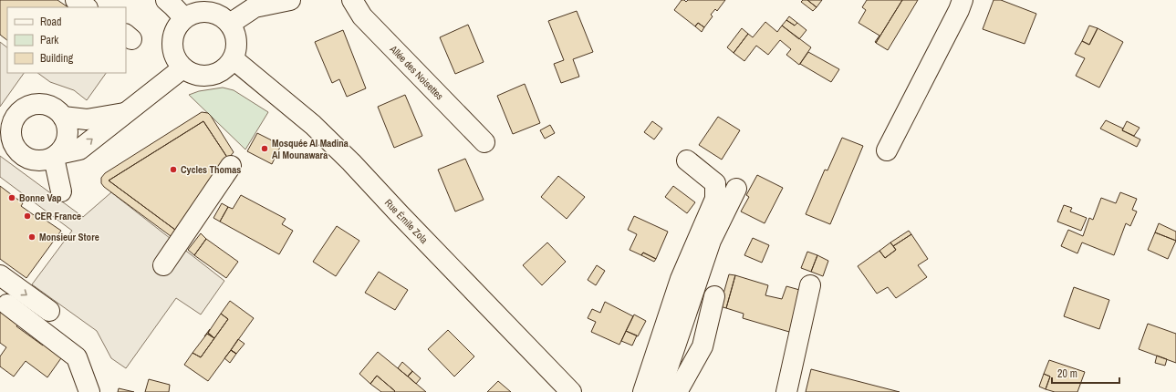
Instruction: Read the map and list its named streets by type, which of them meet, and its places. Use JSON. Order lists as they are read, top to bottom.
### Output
{
  "streets": {
    "main road": ["Allée des Noisettes", "Rue Émile Zola"]
  },
  "places": [
    "Mosquée Al Madina Al Mounawara",
    "Cycles Thomas",
    "Bonne Vap",
    "CER France",
    "Monsieur Store"
  ],
  "legend": ["Road", "Park", "Building"],
  "scale_bar": "20 m"
}
